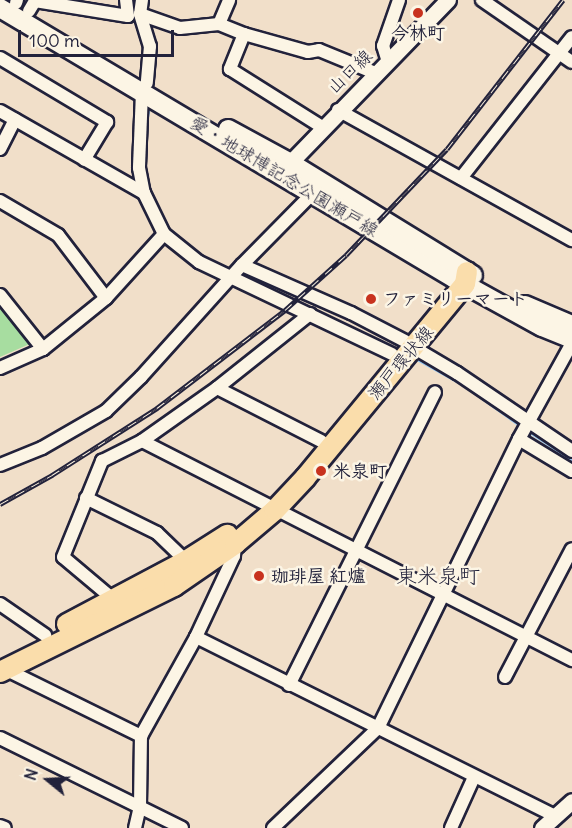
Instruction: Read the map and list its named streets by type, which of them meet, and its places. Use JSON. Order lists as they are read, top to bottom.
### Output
{
  "streets": {
    "main road": ["愛・地球博記念公園瀬戸線", "瀬戸環状線"],
    "street": ["山口線"]
  },
  "crossings": [
    ["山口線", "愛・地球博記念公園瀬戸線"],
    ["愛・地球博記念公園瀬戸線", "瀬戸環状線"]
  ],
  "districts": ["東米泉町"],
  "places": [
    "今林町",
    "ファミリーマート",
    "米泉町",
    "珈琲屋 紅爐"
  ],
  "scale_bar": "100 m",
  "north": "left"
}
